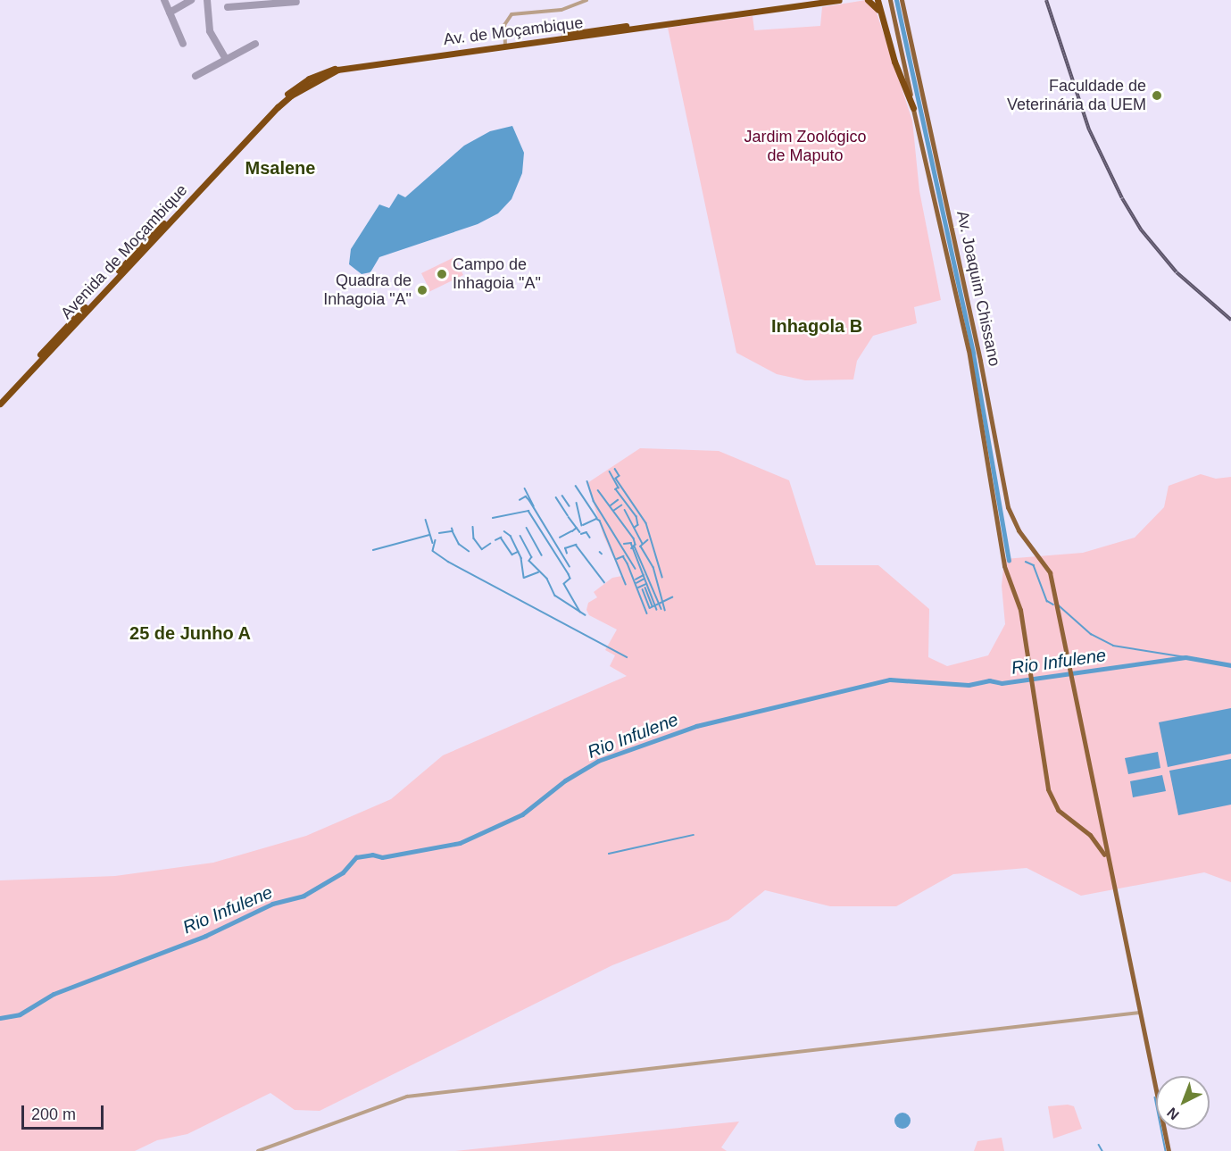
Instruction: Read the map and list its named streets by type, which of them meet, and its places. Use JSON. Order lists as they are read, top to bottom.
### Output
{
  "streets": {
    "highway": ["Av. de Moçambique", "Avenida de Moçambique"],
    "main road": ["Av. Joaquim Chissano"]
  },
  "crossings": [
    ["Av. de Moçambique", "Avenida de Moçambique"]
  ],
  "districts": ["Msalene", "Inhagola B", "25 de Junho A"],
  "water": ["Rio Infulene"],
  "parks": ["Jardim Zoológico de Maputo"],
  "places": ["Faculdade de Veterinária da UEM", "Campo de Inhagoia \"A\"", "Quadra de Inhagoia \"A\""],
  "scale_bar": "200 m",
  "north": "bottom left"
}
